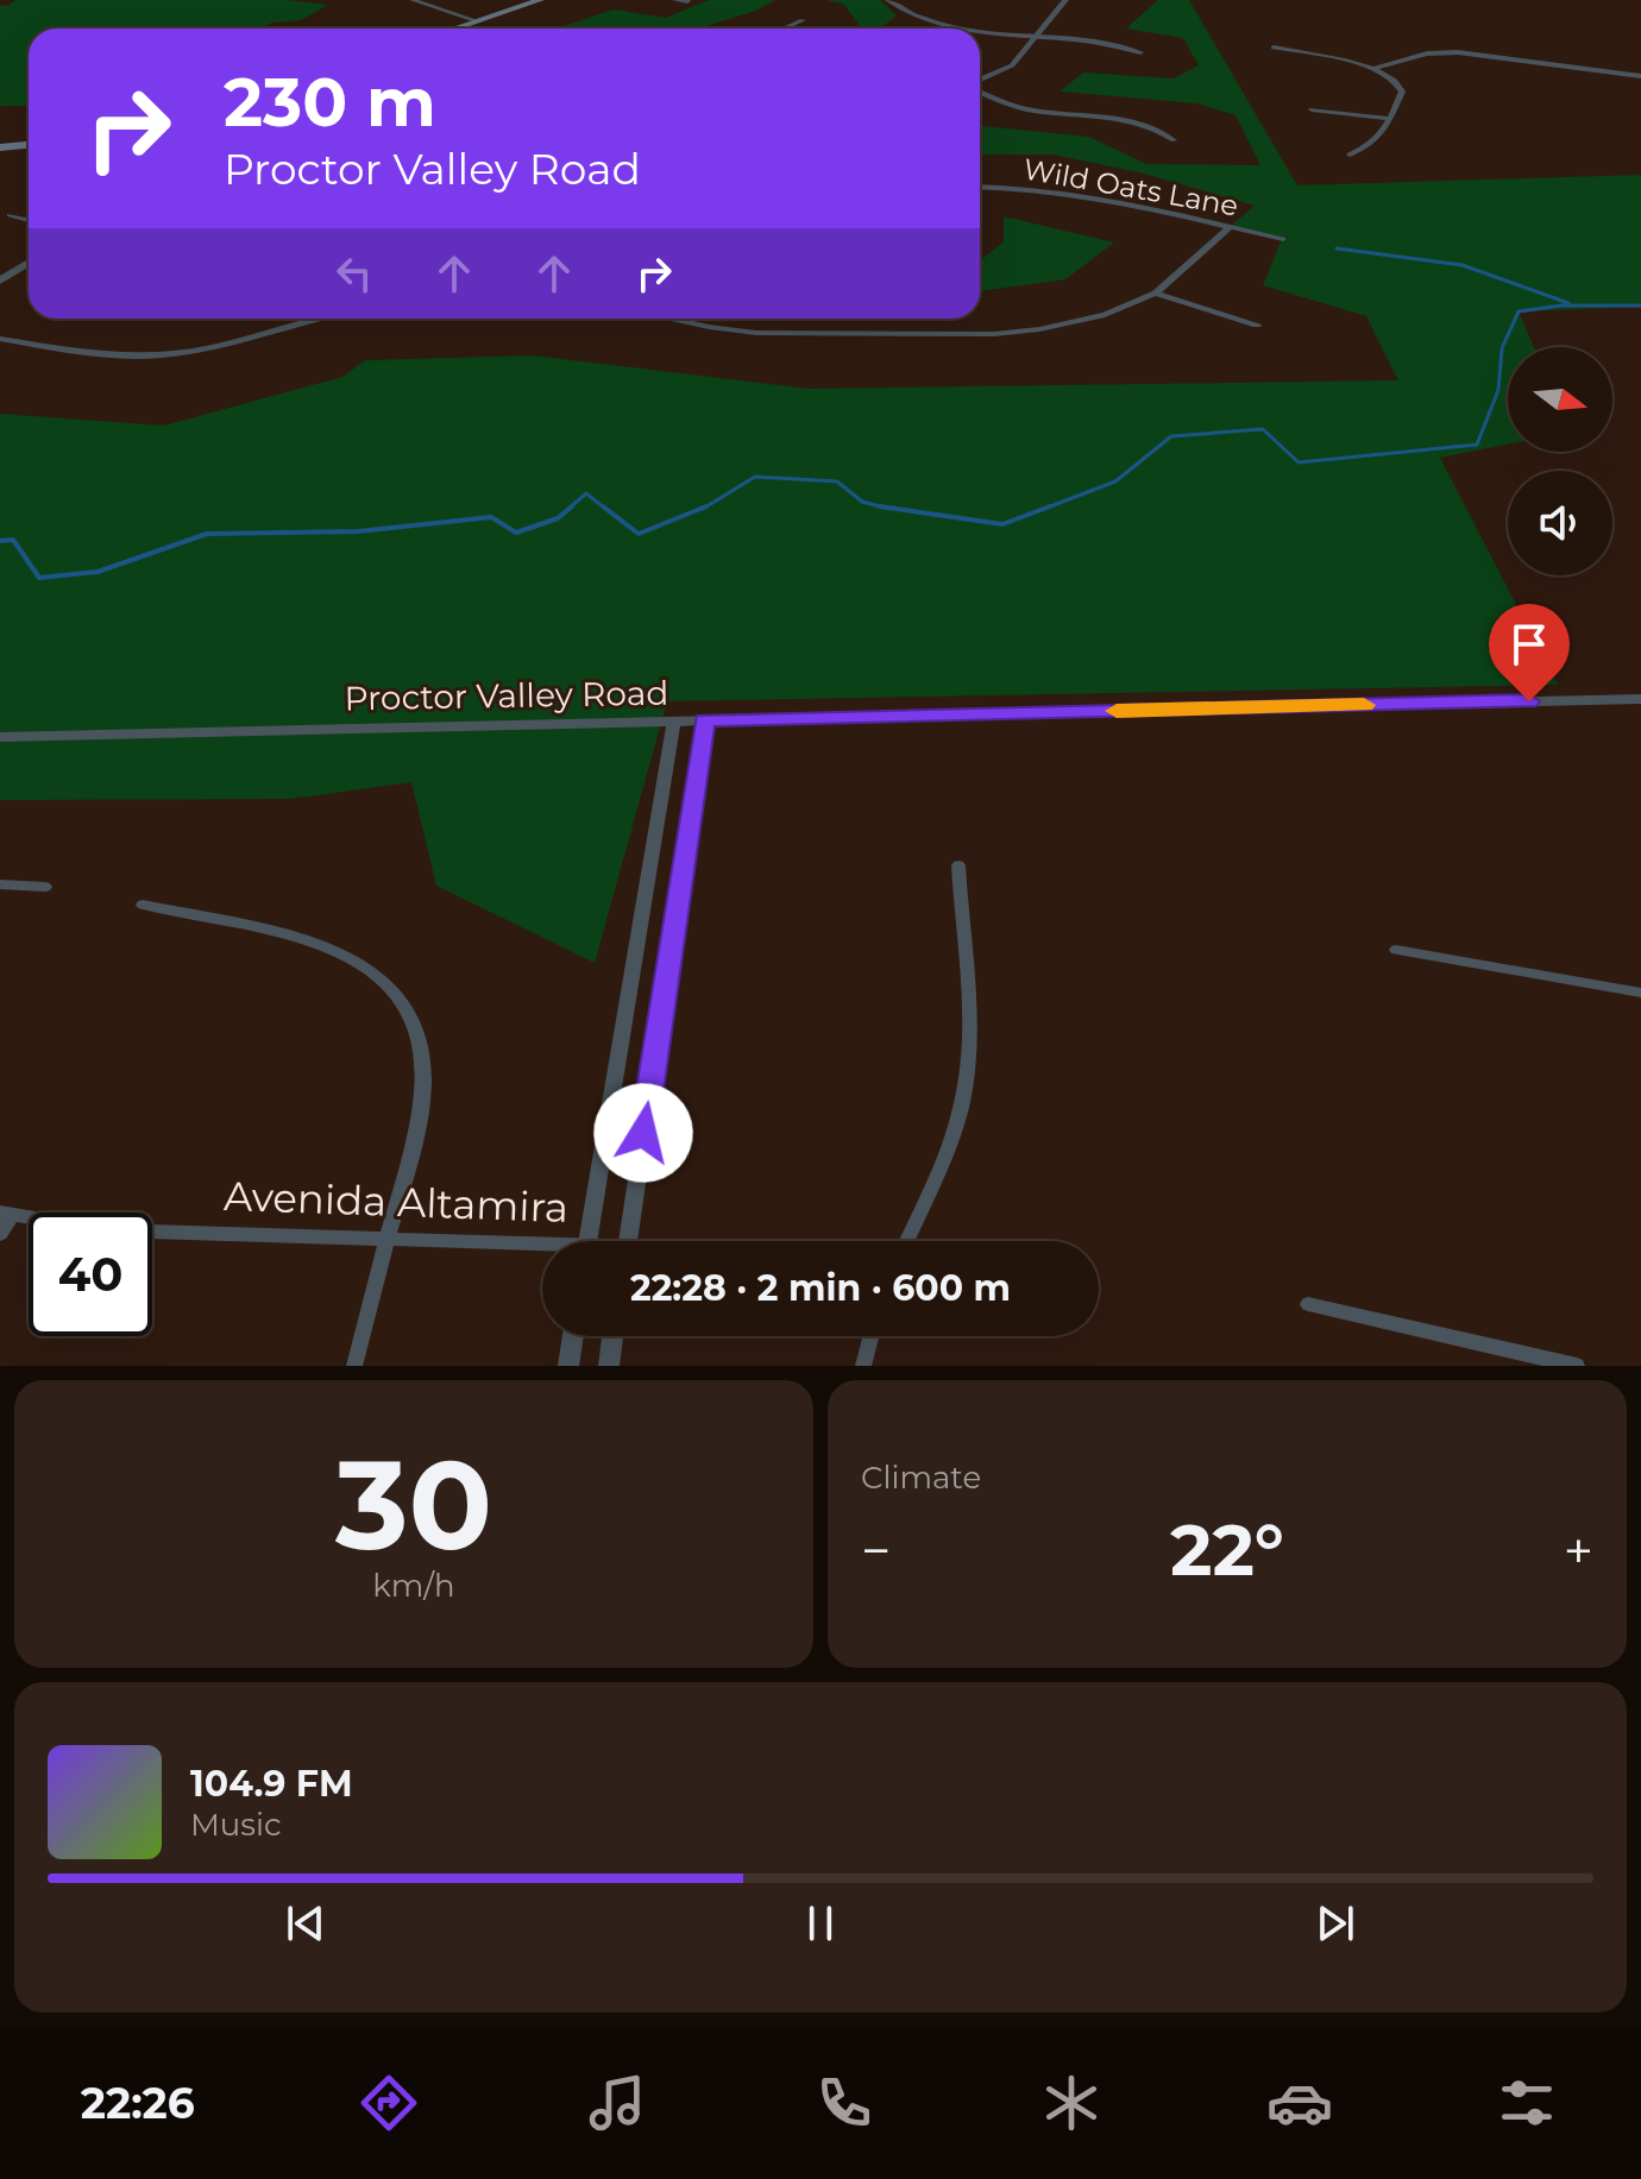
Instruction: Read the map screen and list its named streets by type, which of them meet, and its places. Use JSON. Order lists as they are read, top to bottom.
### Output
{
  "streets": {
    "street": ["Wild Oats Lane", "Proctor Valley Road", "Avenida Altamira"]
  },
  "north": "right",
  "page": {
    "turn": ["230 m", "Proctor Valley Road"],
    "limit": "40",
    "trip": "22:28 · 2 min · 600 m",
    "tile": [
      ["30", "km/h"],
      "Climate"
    ],
    "heat": ["−", "22°", "+"],
    "song": ["104.9 FM", "Music"],
    "tabs": "22:26"
  }
}
